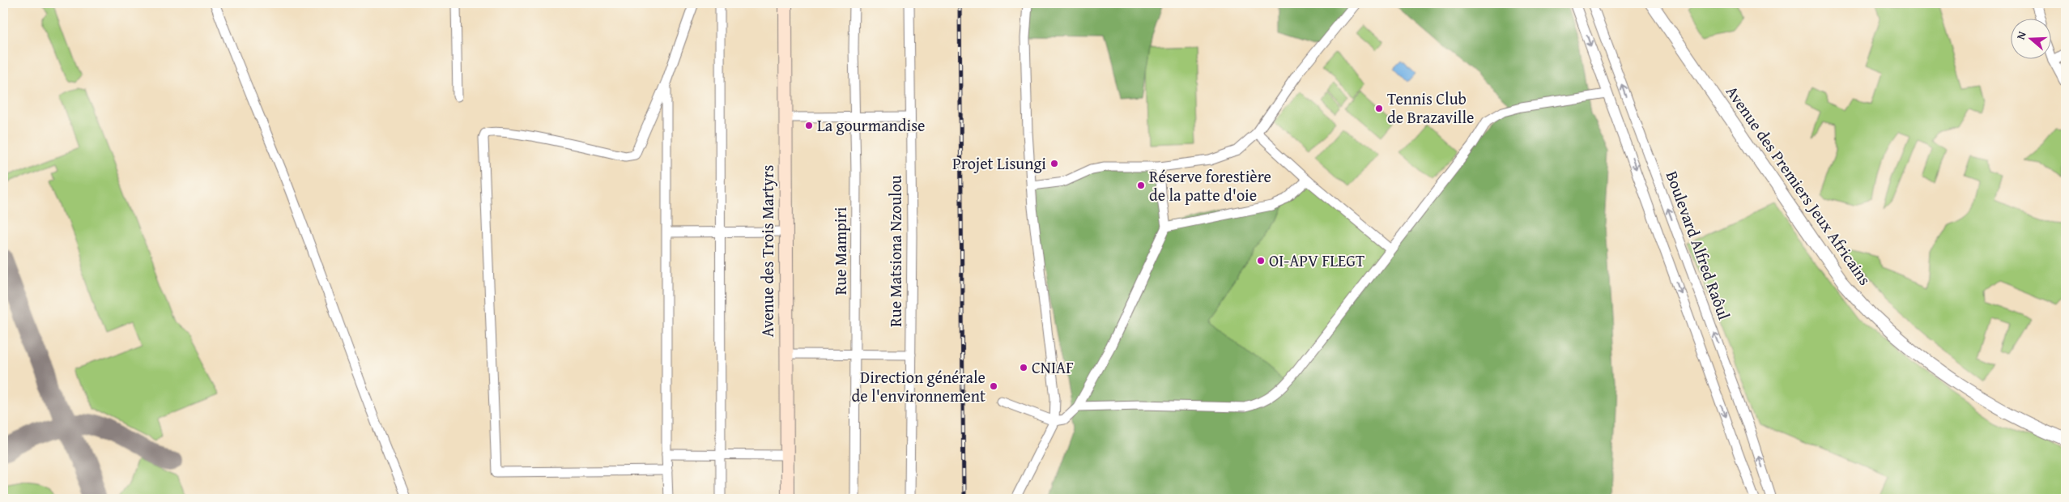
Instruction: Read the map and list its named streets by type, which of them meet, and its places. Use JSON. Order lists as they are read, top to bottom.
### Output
{
  "streets": {
    "main road": ["Avenue des Trois Martyrs"],
    "street": [
      "Avenue des Premiers Jeux Africains",
      "Boulevard Alfred Raôul",
      "Rue Mampiri",
      "Rue Matsiona Nzoulou"
    ]
  },
  "places": [
    "Tennis Club de Brazaville",
    "La gourmandise",
    "Projet Lisungi",
    "Réserve forestière de la patte d'oie",
    "OI-APV FLEGT",
    "CNIAF",
    "Direction générale de l'environnement"
  ],
  "north": "left"
}
